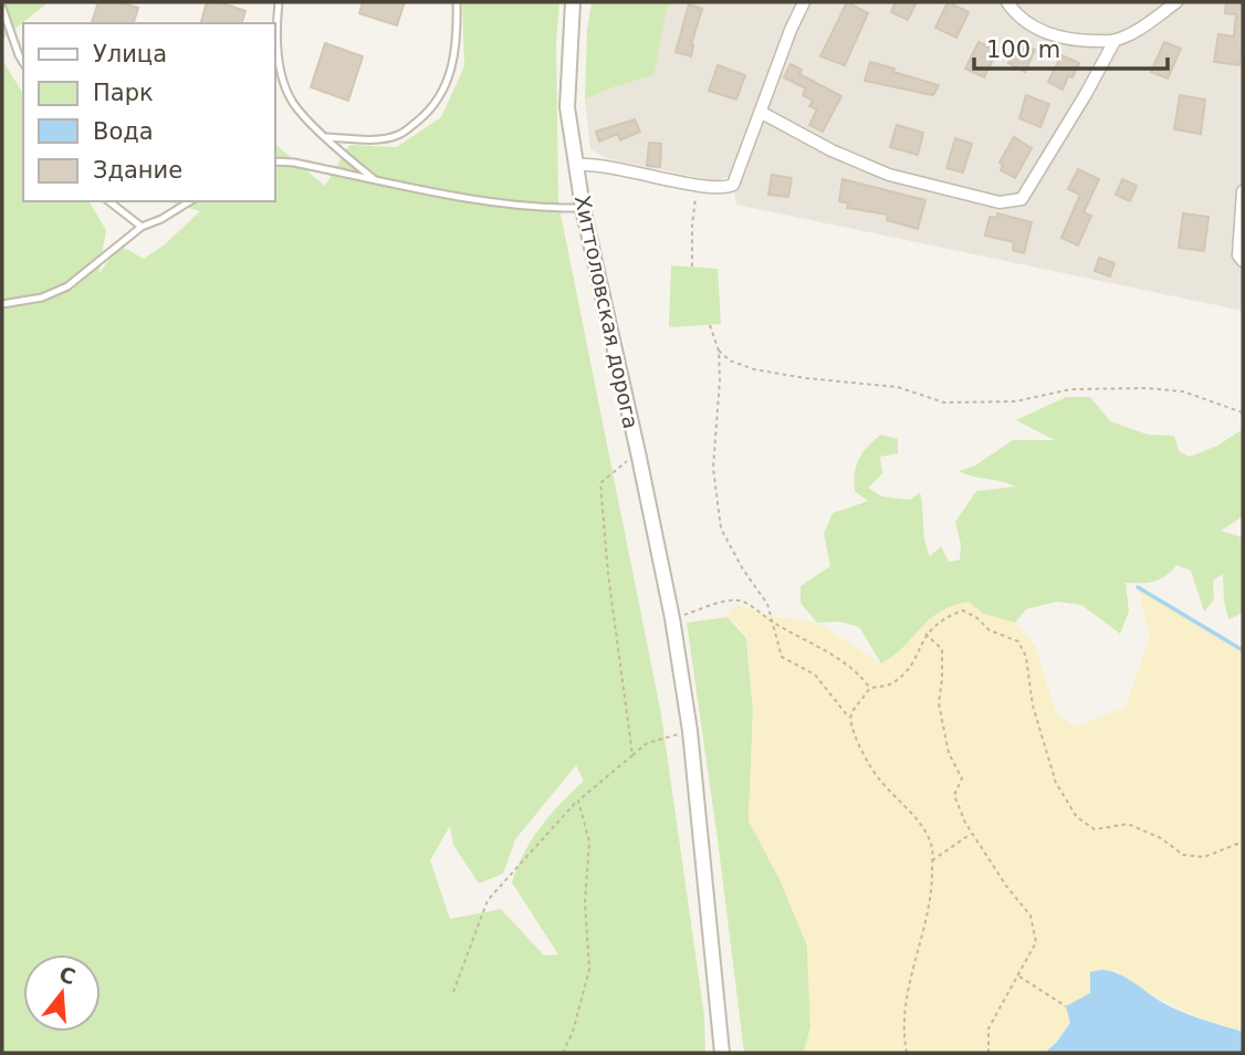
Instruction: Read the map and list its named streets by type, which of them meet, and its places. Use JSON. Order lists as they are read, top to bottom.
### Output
{
  "streets": {
    "street": ["Хиттоловская дорога"]
  },
  "legend": [
    "Улица",
    "Парк",
    "Вода",
    "Здание"
  ],
  "scale_bar": "100 m",
  "north": "top"
}
